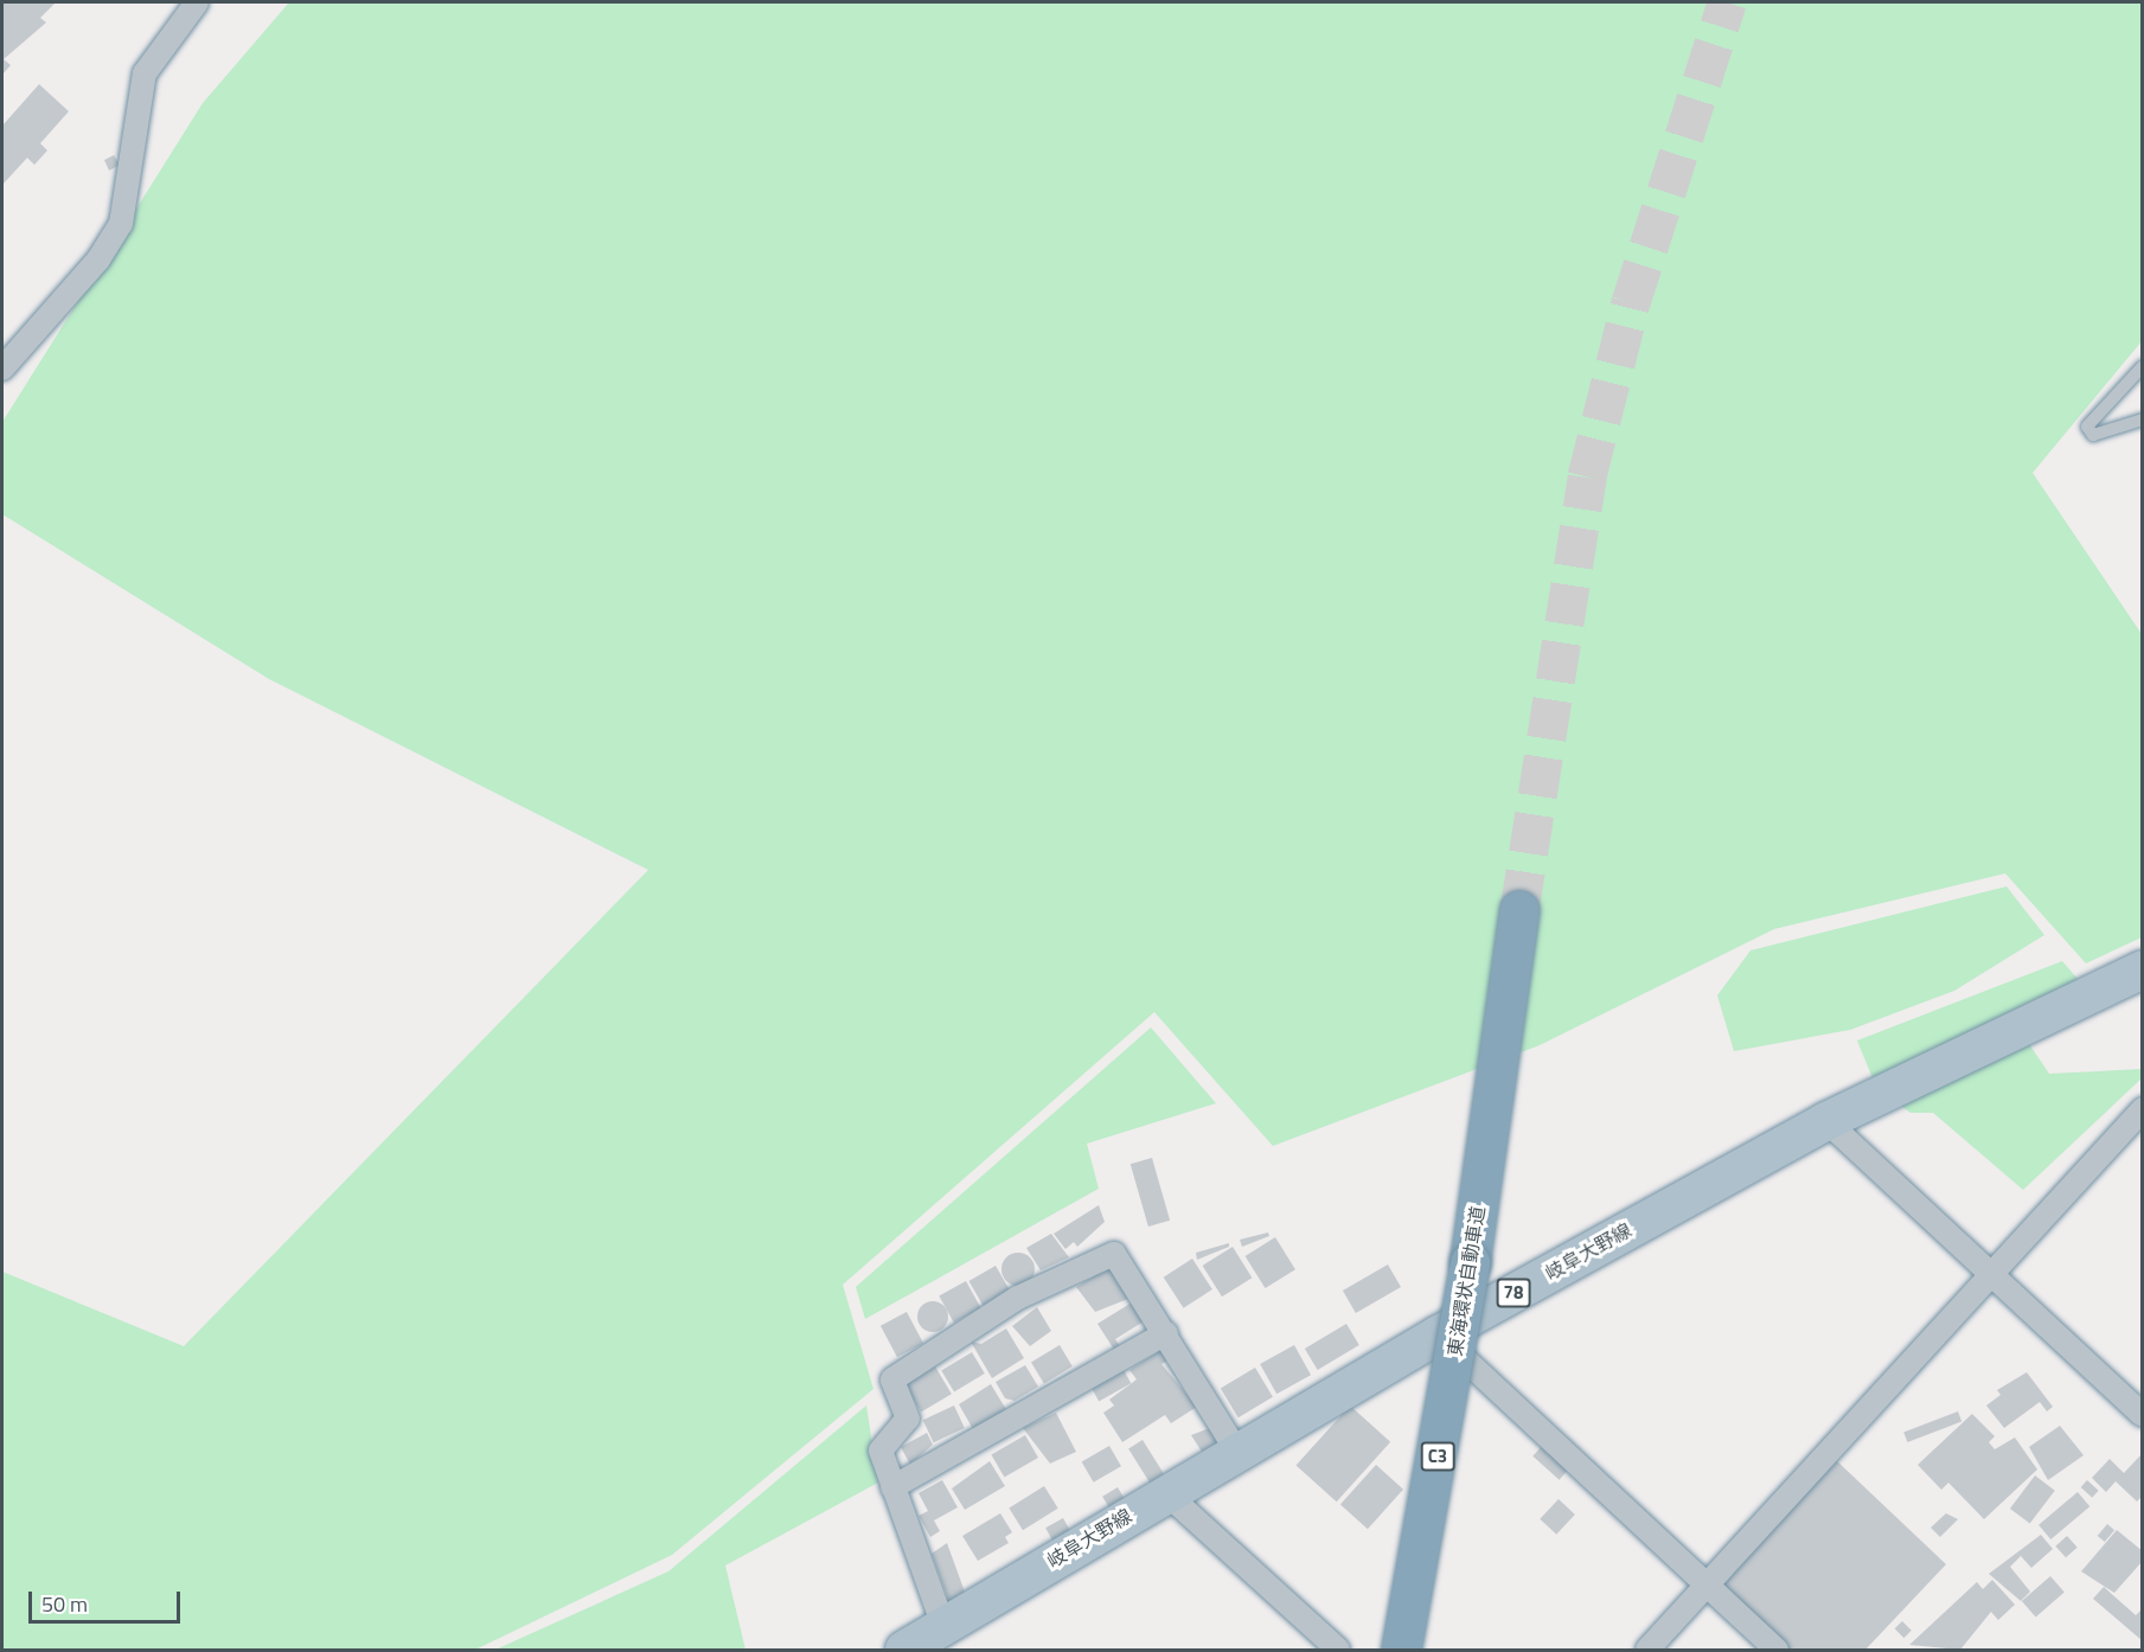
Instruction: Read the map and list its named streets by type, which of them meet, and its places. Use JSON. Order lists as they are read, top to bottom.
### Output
{
  "streets": {
    "highway": ["東海環状自動車道", "C3"],
    "main road": ["岐阜大野線", "78"]
  },
  "scale_bar": "50 m"
}
